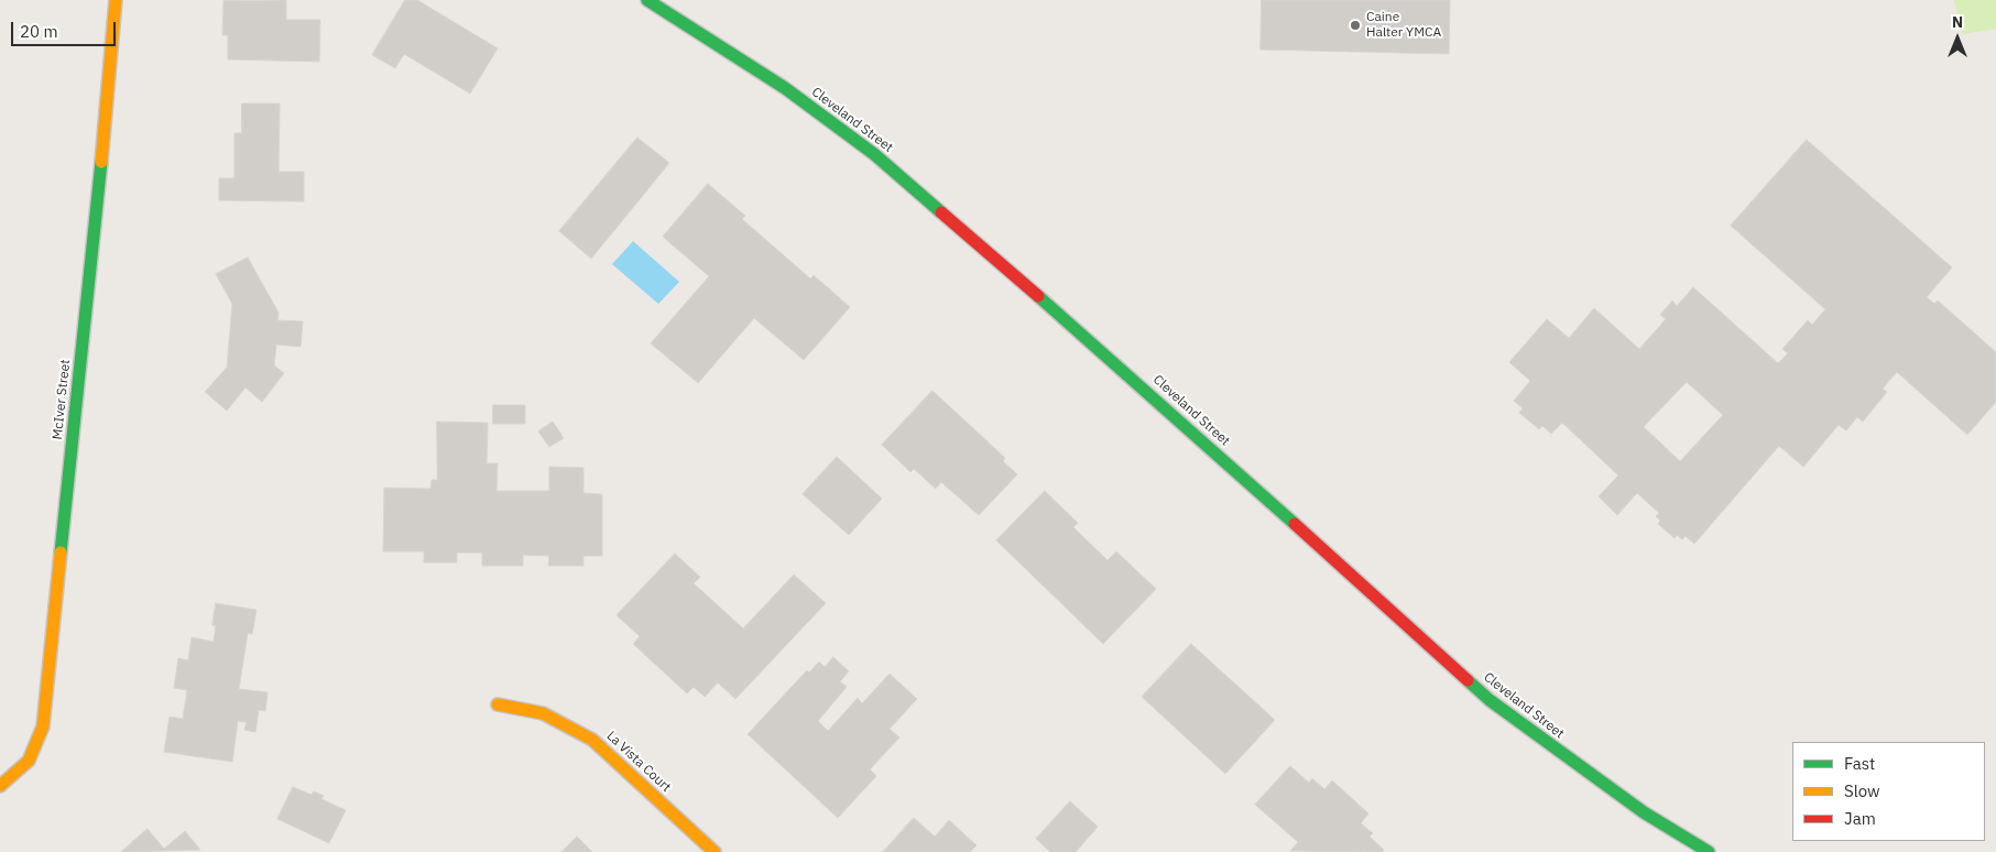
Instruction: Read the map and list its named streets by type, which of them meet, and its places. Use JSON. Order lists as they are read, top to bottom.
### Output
{
  "streets": {
    "street": ["Cleveland Street", "McIver Street", "La Vista Court"]
  },
  "places": ["Caine Halter YMCA"],
  "legend": ["Fast", "Slow", "Jam"],
  "scale_bar": "20 m",
  "north": "top"
}
